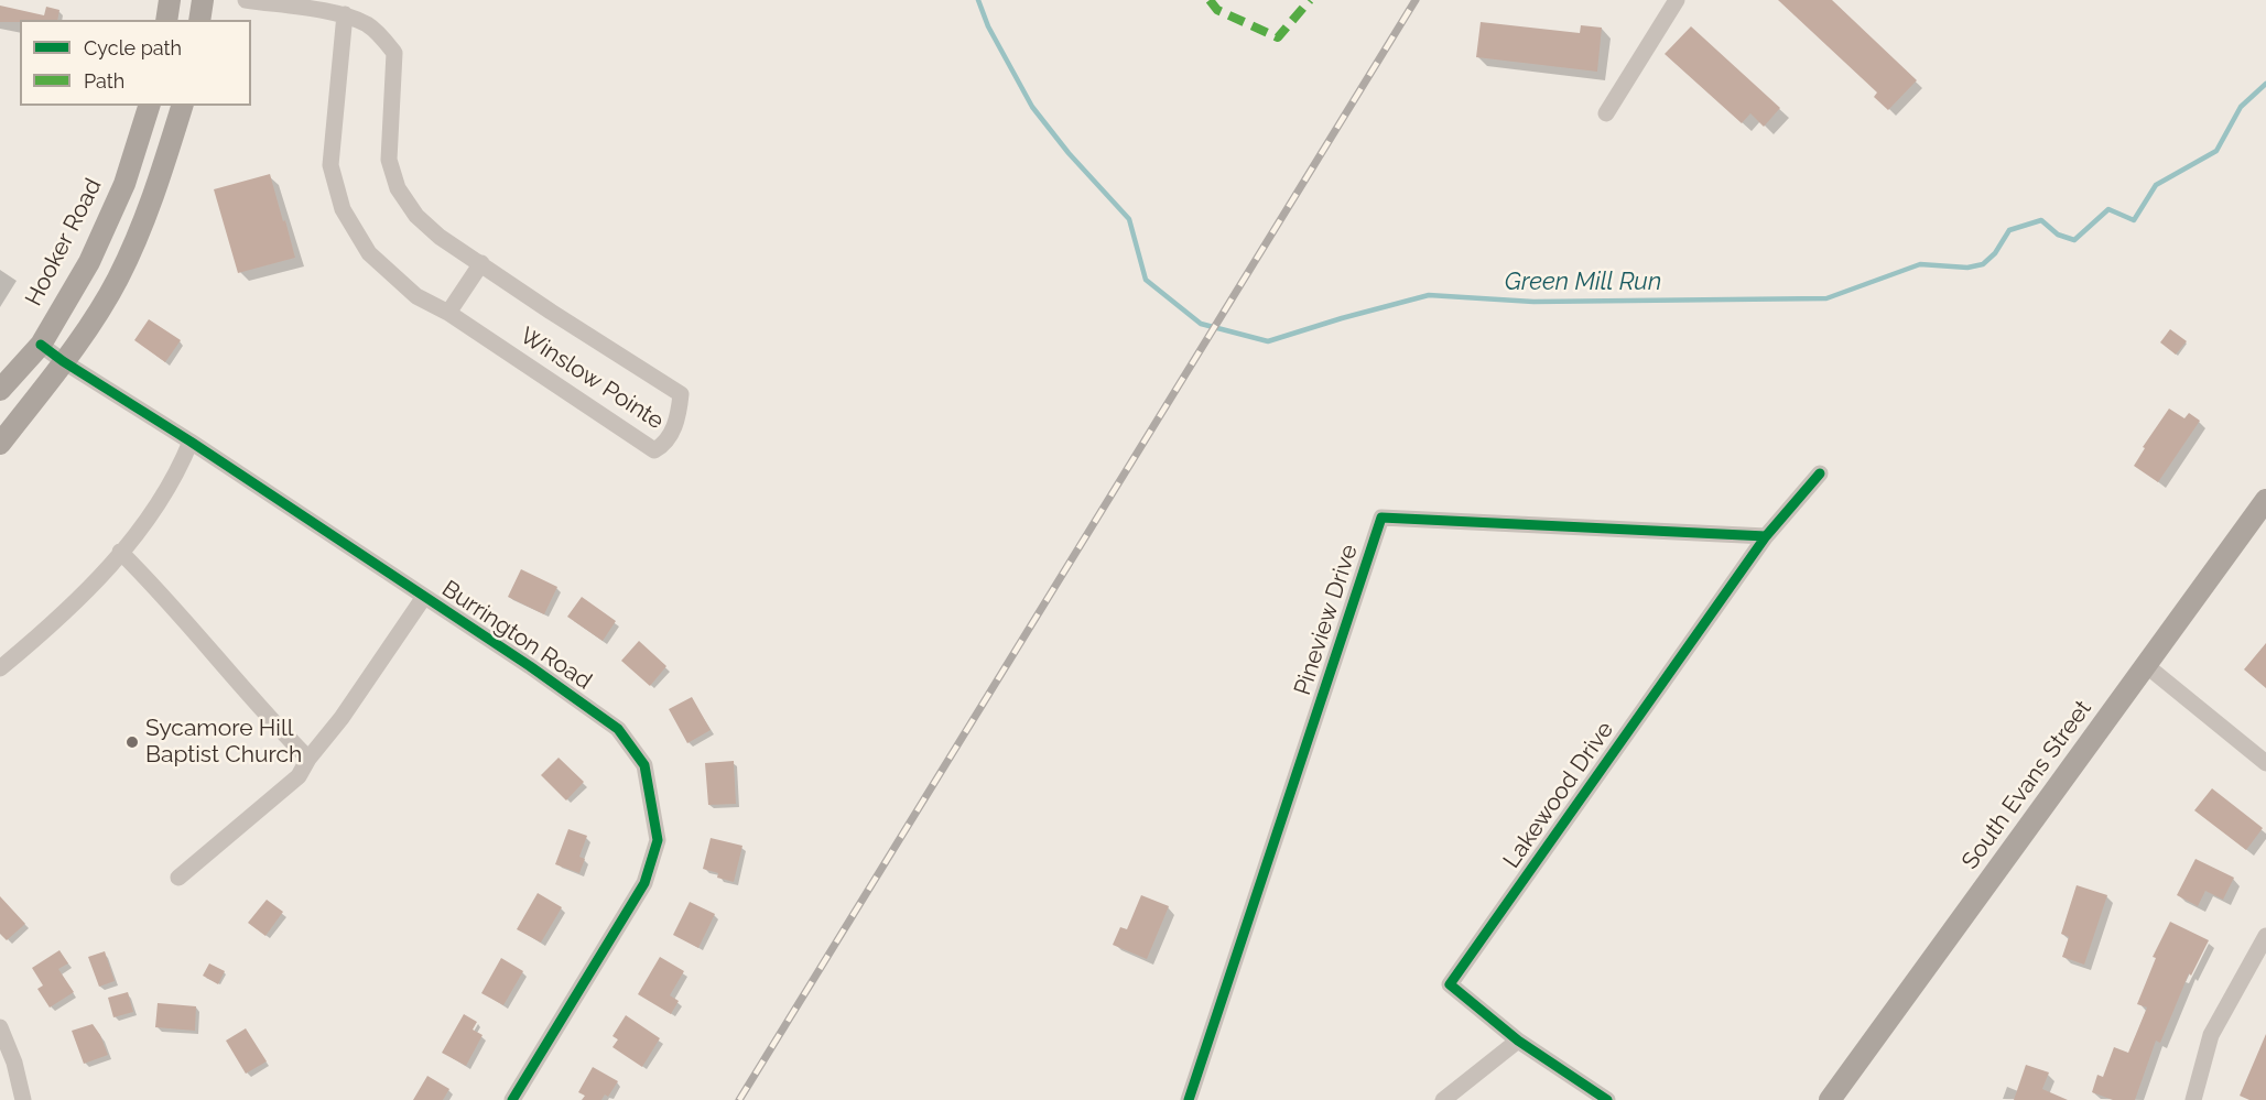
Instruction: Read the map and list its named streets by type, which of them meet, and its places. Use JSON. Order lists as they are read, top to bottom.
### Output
{
  "streets": {
    "main road": ["Hooker Road", "South Evans Street"],
    "street": [
      "Winslow Pointe",
      "Pineview Drive",
      "Burrington Road",
      "Lakewood Drive"
    ]
  },
  "crossings": [
    ["Hooker Road", "Burrington Road"],
    ["Pineview Drive", "Lakewood Drive"]
  ],
  "water": ["Green Mill Run"],
  "places": ["Sycamore Hill Baptist Church"],
  "legend": ["Cycle path", "Path"]
}
